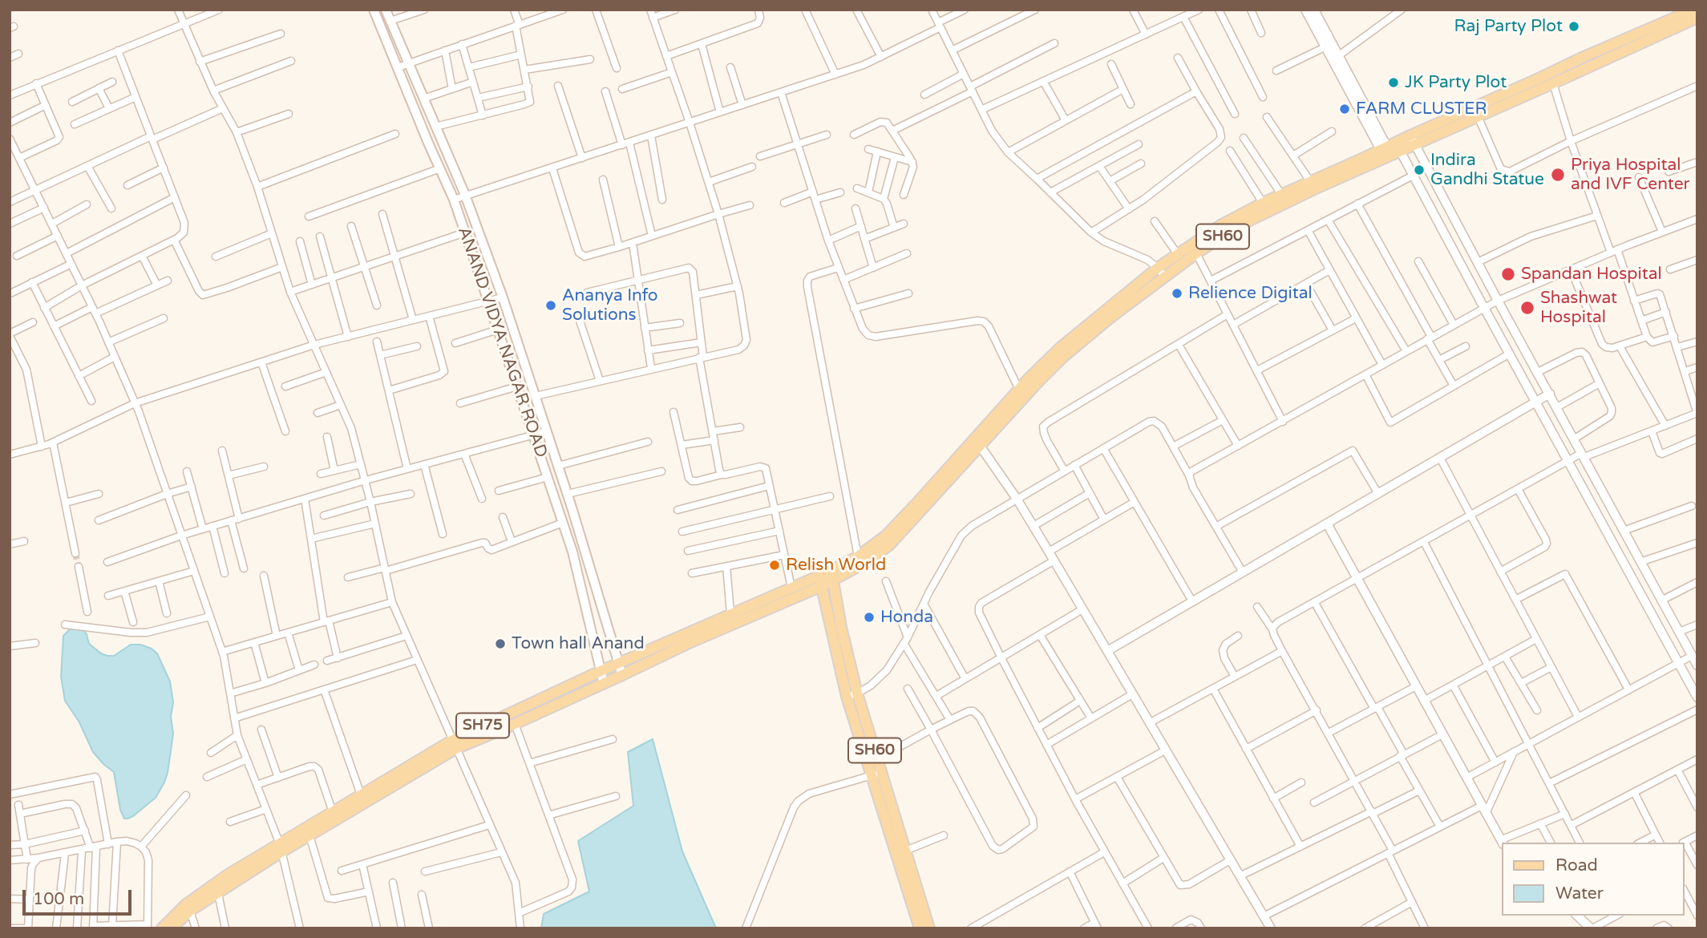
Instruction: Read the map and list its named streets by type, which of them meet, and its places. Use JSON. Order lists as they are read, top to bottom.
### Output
{
  "streets": {
    "main road": ["SH60", "ANAND VIDYA NAGAR ROAD", "SH75"]
  },
  "crossings": [
    ["SH60", "SH75"],
    ["ANAND VIDYA NAGAR ROAD", "SH75"]
  ],
  "places": [
    "Raj Party Plot",
    "JK Party Plot",
    "FARM CLUSTER",
    "Indira Gandhi Statue",
    "Priya Hospital and IVF Center",
    "Spandan Hospital",
    "Relience Digital",
    "Ananya Info Solutions",
    "Shashwat Hospital",
    "Relish World",
    "Honda",
    "Town hall Anand"
  ],
  "legend": ["Road", "Water"],
  "scale_bar": "100 m"
}
